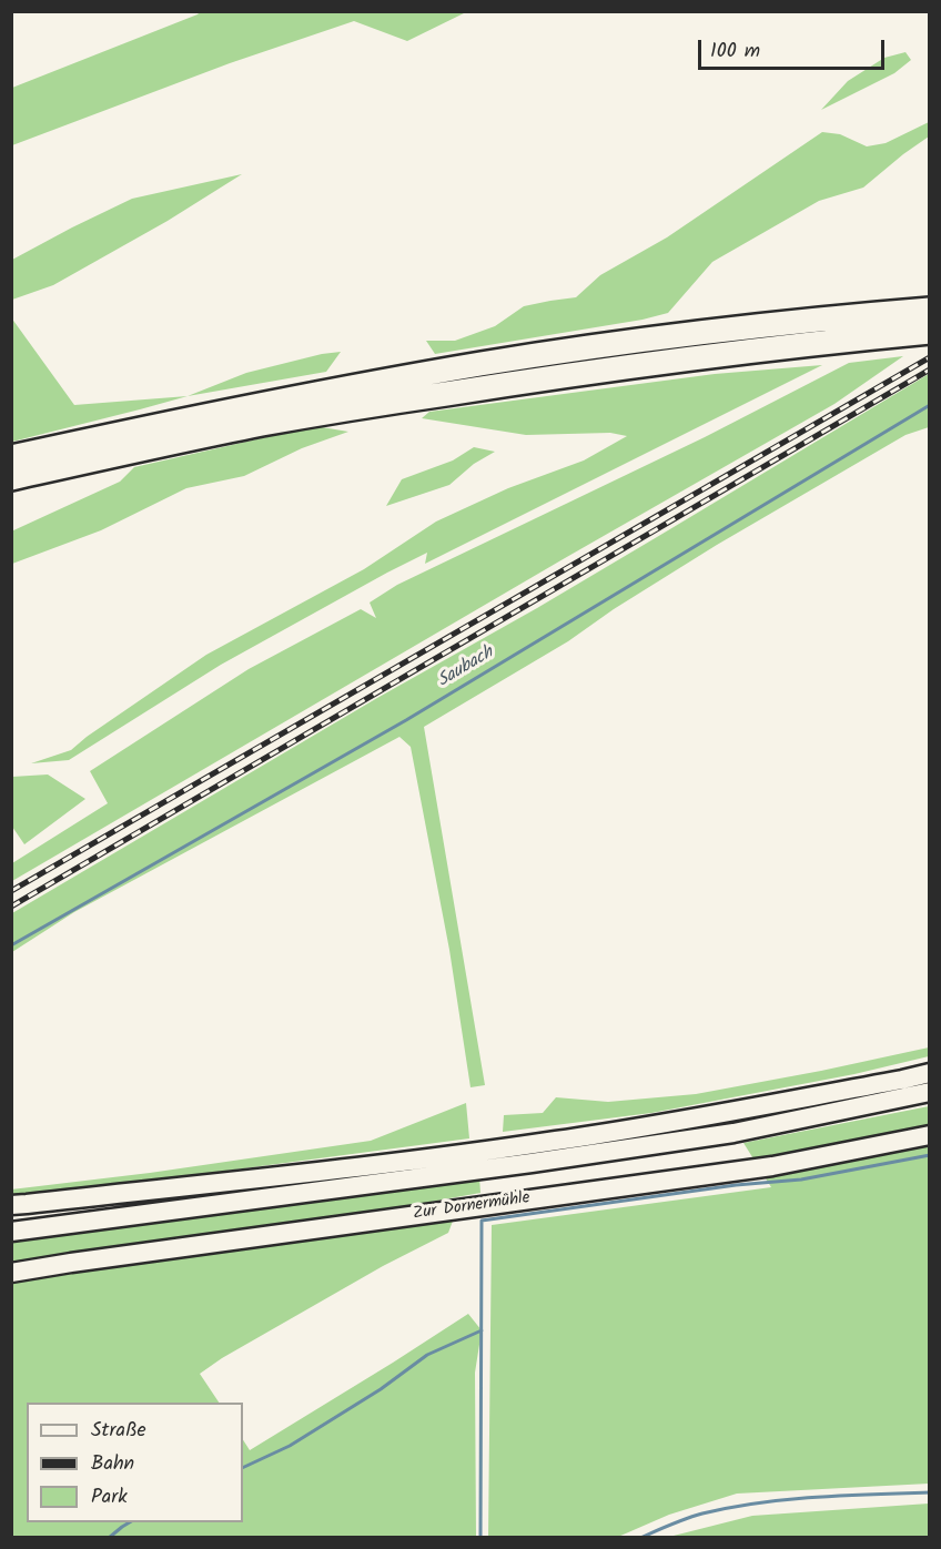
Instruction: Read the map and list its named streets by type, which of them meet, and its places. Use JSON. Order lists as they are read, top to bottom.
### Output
{
  "streets": {
    "main road": ["Zur Dornermühle"]
  },
  "water": ["Saubach"],
  "legend": ["Straße", "Bahn", "Park"],
  "scale_bar": "100 m"
}
